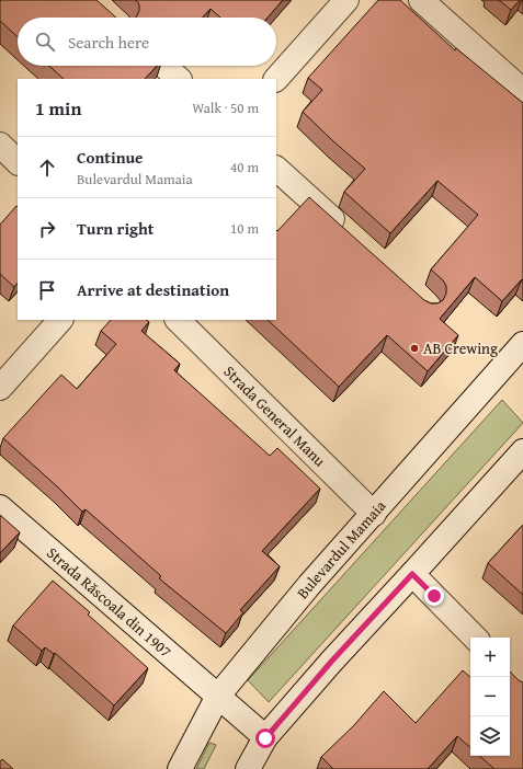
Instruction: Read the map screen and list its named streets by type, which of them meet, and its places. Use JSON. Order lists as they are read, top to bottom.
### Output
{
  "streets": {
    "street": ["Strada General Manu", "Bulevardul Mamaia", "Strada Răscoala din 1907"]
  },
  "crossings": [
    ["Strada General Manu", "Bulevardul Mamaia"],
    ["Bulevardul Mamaia", "Strada Răscoala din 1907"]
  ],
  "places": ["AB Crewing"],
  "page": {
    "search": "Search here",
    "heading": ["1 min", "Walk · 50 m"],
    "list": [
      ["Continue", "Bulevardul Mamaia", "40 m"],
      ["Turn right", "10 m"],
      "Arrive at destination"
    ],
    "map_buttons": ["+", "−"]
  }
}
